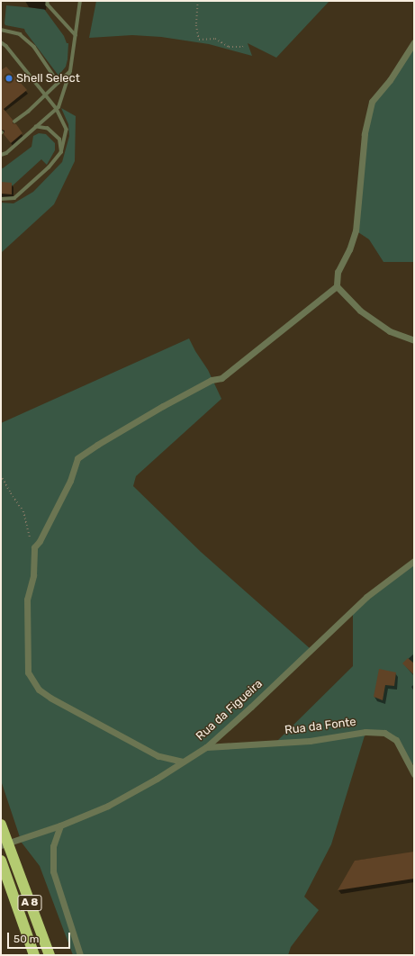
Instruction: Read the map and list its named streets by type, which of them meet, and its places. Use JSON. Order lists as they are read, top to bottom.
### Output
{
  "streets": {
    "highway": ["A 8"],
    "street": ["Rua da Figueira", "Rua da Fonte"]
  },
  "crossings": [
    ["Rua da Figueira", "Rua da Fonte"]
  ],
  "places": ["Shell Select"],
  "scale_bar": "50 m"
}
